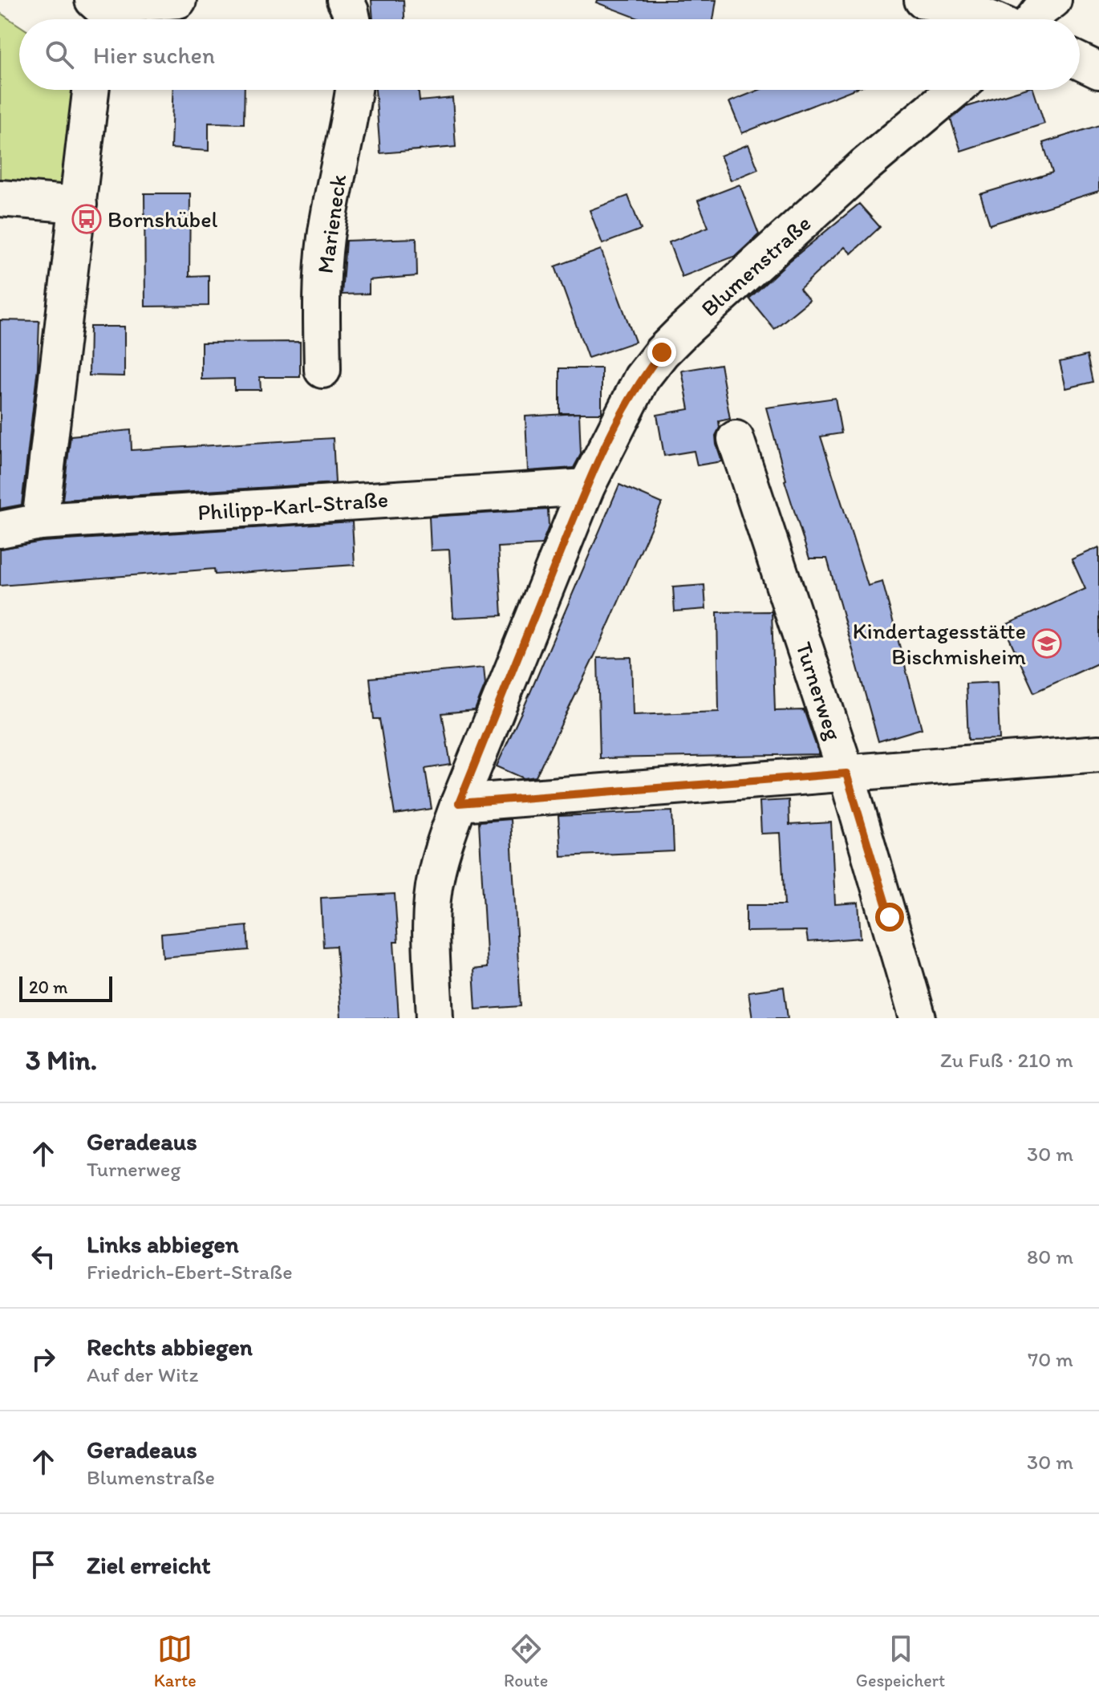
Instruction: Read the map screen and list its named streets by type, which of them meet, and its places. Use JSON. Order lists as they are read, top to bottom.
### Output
{
  "streets": {
    "street": [
      "Marieneck",
      "Blumenstraße",
      "Philipp-Karl-Straße",
      "Turnerweg"
    ]
  },
  "crossings": [
    ["Blumenstraße", "Philipp-Karl-Straße"]
  ],
  "places": {
    "bus stop": ["Bornshübel"],
    "school or university": ["Kindertagesstätte Bischmisheim"]
  },
  "scale_bar": "20 m",
  "page": {
    "search": "Hier suchen",
    "scale": "20 m",
    "heading": ["3 Min.", "Zu Fuß · 210 m"],
    "list": [
      ["Geradeaus", "Turnerweg", "30 m"],
      ["Links abbiegen", "Friedrich-Ebert-Straße", "80 m"],
      ["Rechts abbiegen", "Auf der Witz", "70 m"],
      ["Geradeaus", "Blumenstraße", "30 m"],
      "Ziel erreicht"
    ],
    "nav": ["Karte", "Route", "Gespeichert"]
  }
}
